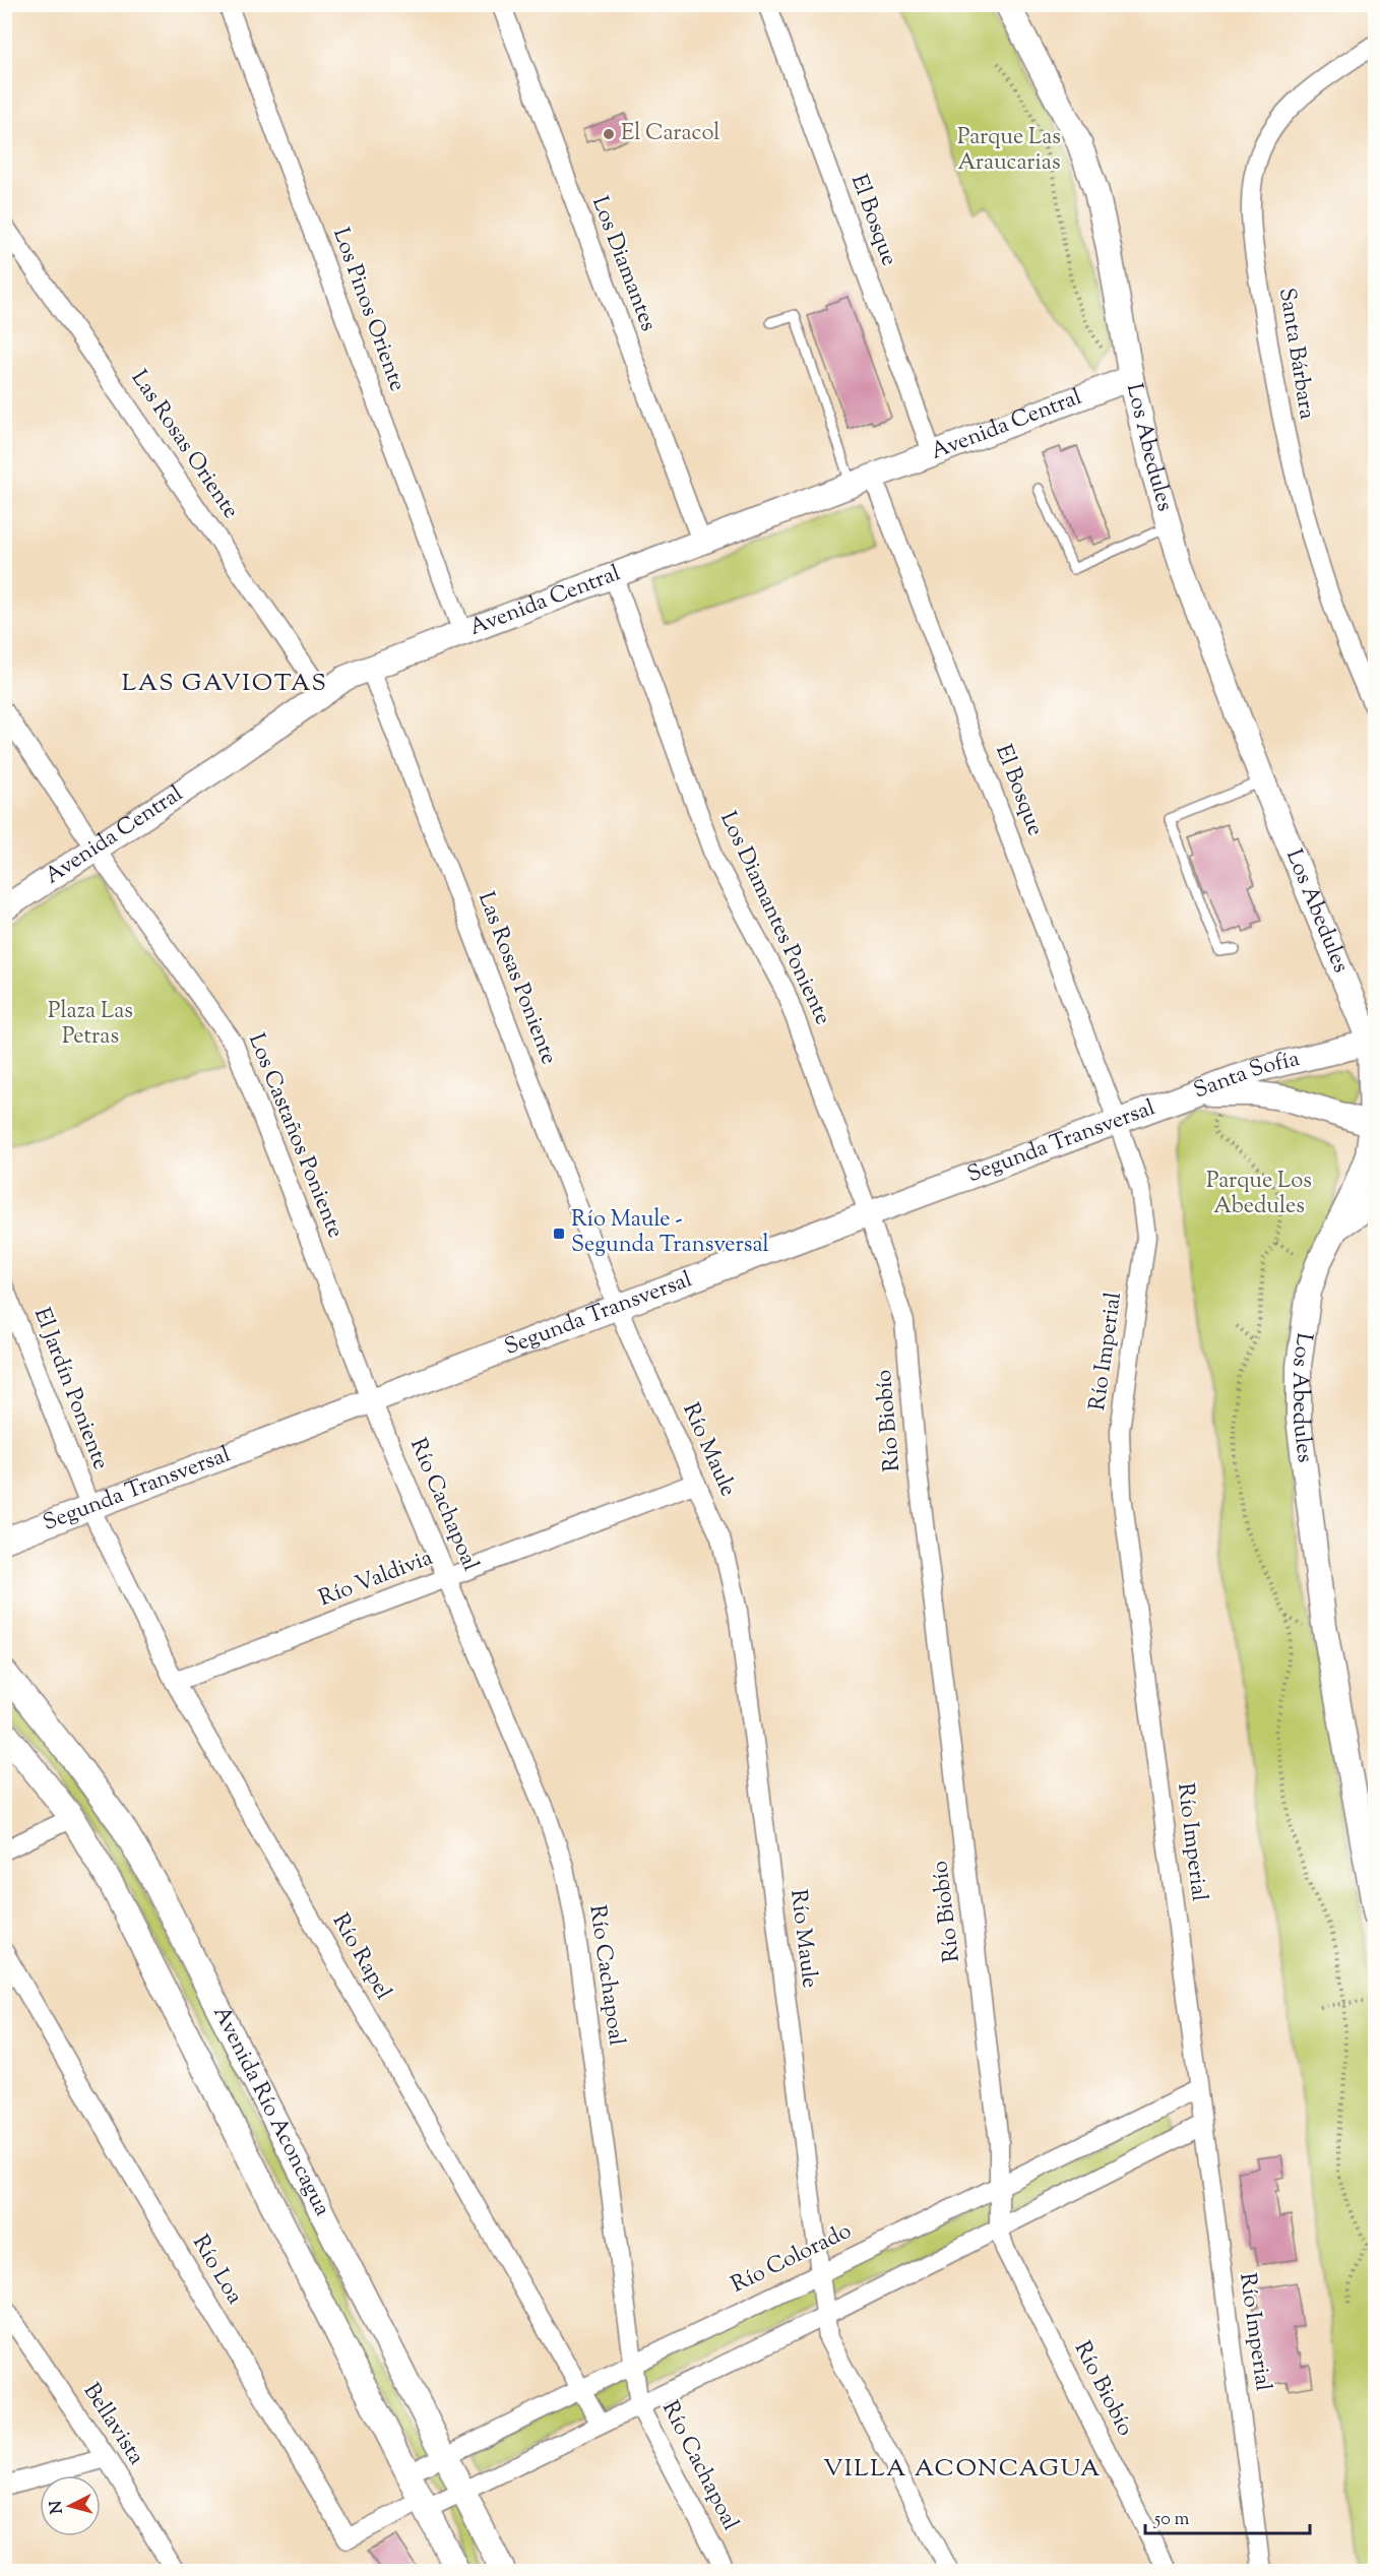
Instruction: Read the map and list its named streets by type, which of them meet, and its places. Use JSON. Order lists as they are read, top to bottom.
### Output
{
  "streets": {
    "street": [
      "El Bosque",
      "Los Diamantes",
      "Los Pinos Oriente",
      "Santa Bárbara",
      "Avenida Central",
      "Las Rosas Oriente",
      "Los Abedules",
      "Los Diamantes Poniente",
      "Las Rosas Poniente",
      "Santa Sofía",
      "Los Castaños Poniente",
      "Segunda Transversal",
      "Río Imperial",
      "El Jardín Poniente",
      "Río Biobío",
      "Río Maule",
      "Río Cachapoal",
      "Río Valdivia",
      "Río Rapel",
      "Avenida Río Aconcagua",
      "Río Colorado",
      "Río Loa",
      "Bellavista"
    ]
  },
  "crossings": [
    ["El Bosque", "Avenida Central"],
    ["El Bosque", "Segunda Transversal"],
    ["El Bosque", "Río Imperial"],
    ["Los Diamantes", "Avenida Central"],
    ["Los Pinos Oriente", "Avenida Central"],
    ["Avenida Central", "Las Rosas Oriente"],
    ["Avenida Central", "Los Abedules"],
    ["Avenida Central", "Los Diamantes Poniente"],
    ["Avenida Central", "Las Rosas Poniente"],
    ["Avenida Central", "Los Castaños Poniente"],
    ["Los Abedules", "Santa Sofía"],
    ["Los Diamantes Poniente", "Segunda Transversal"],
    ["Los Diamantes Poniente", "Río Biobío"],
    ["Las Rosas Poniente", "Segunda Transversal"],
    ["Las Rosas Poniente", "Río Maule"],
    ["Santa Sofía", "Segunda Transversal"],
    ["Los Castaños Poniente", "Segunda Transversal"],
    ["Los Castaños Poniente", "Río Cachapoal"],
    ["Segunda Transversal", "Río Imperial"],
    ["Segunda Transversal", "El Jardín Poniente"],
    ["Segunda Transversal", "Río Biobío"],
    ["Segunda Transversal", "Río Maule"],
    ["Segunda Transversal", "Río Cachapoal"],
    ["Segunda Transversal", "Río Rapel"],
    ["Río Imperial", "Río Colorado"],
    ["El Jardín Poniente", "Río Rapel"],
    ["Río Biobío", "Río Colorado"],
    ["Río Maule", "Río Valdivia"],
    ["Río Maule", "Río Colorado"],
    ["Río Cachapoal", "Río Valdivia"],
    ["Río Cachapoal", "Río Colorado"],
    ["Río Valdivia", "Río Rapel"],
    ["Río Rapel", "Río Colorado"],
    ["Avenida Río Aconcagua", "Río Colorado"],
    ["Avenida Río Aconcagua", "Río Loa"]
  ],
  "districts": ["LAS GAVIOTAS", "VILLA ACONCAGUA"],
  "parks": ["Parque Las Araucarias", "Plaza Las Petras", "Parque Los Abedules"],
  "places": {
    "other": ["El Caracol"],
    "transit": ["Río Maule - Segunda Transversal"]
  },
  "scale_bar": "50 m",
  "north": "left"
}
